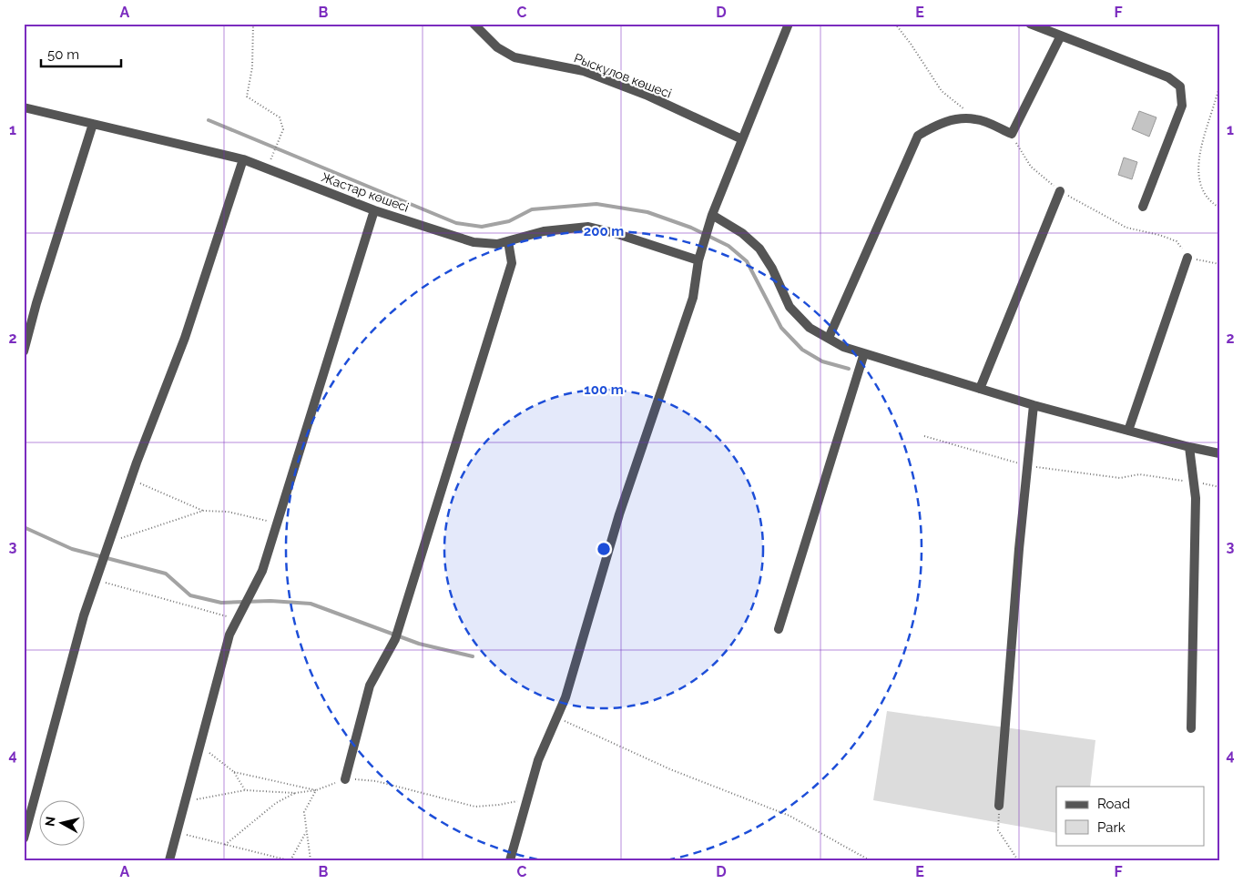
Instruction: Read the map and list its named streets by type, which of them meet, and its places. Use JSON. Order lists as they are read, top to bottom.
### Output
{
  "streets": {
    "street": ["Рыскұлов көшесі", "Жастар көшесі"]
  },
  "legend": ["Road", "Park"],
  "scale_bar": "50 m",
  "north": "left",
  "grid": {
    "columns": [
      "A",
      "B",
      "C",
      "D",
      "E",
      "F"
    ],
    "rows": [
      "1",
      "2",
      "3",
      "4"
    ]
  },
  "rings": ["200 m", "100 m"]
}
